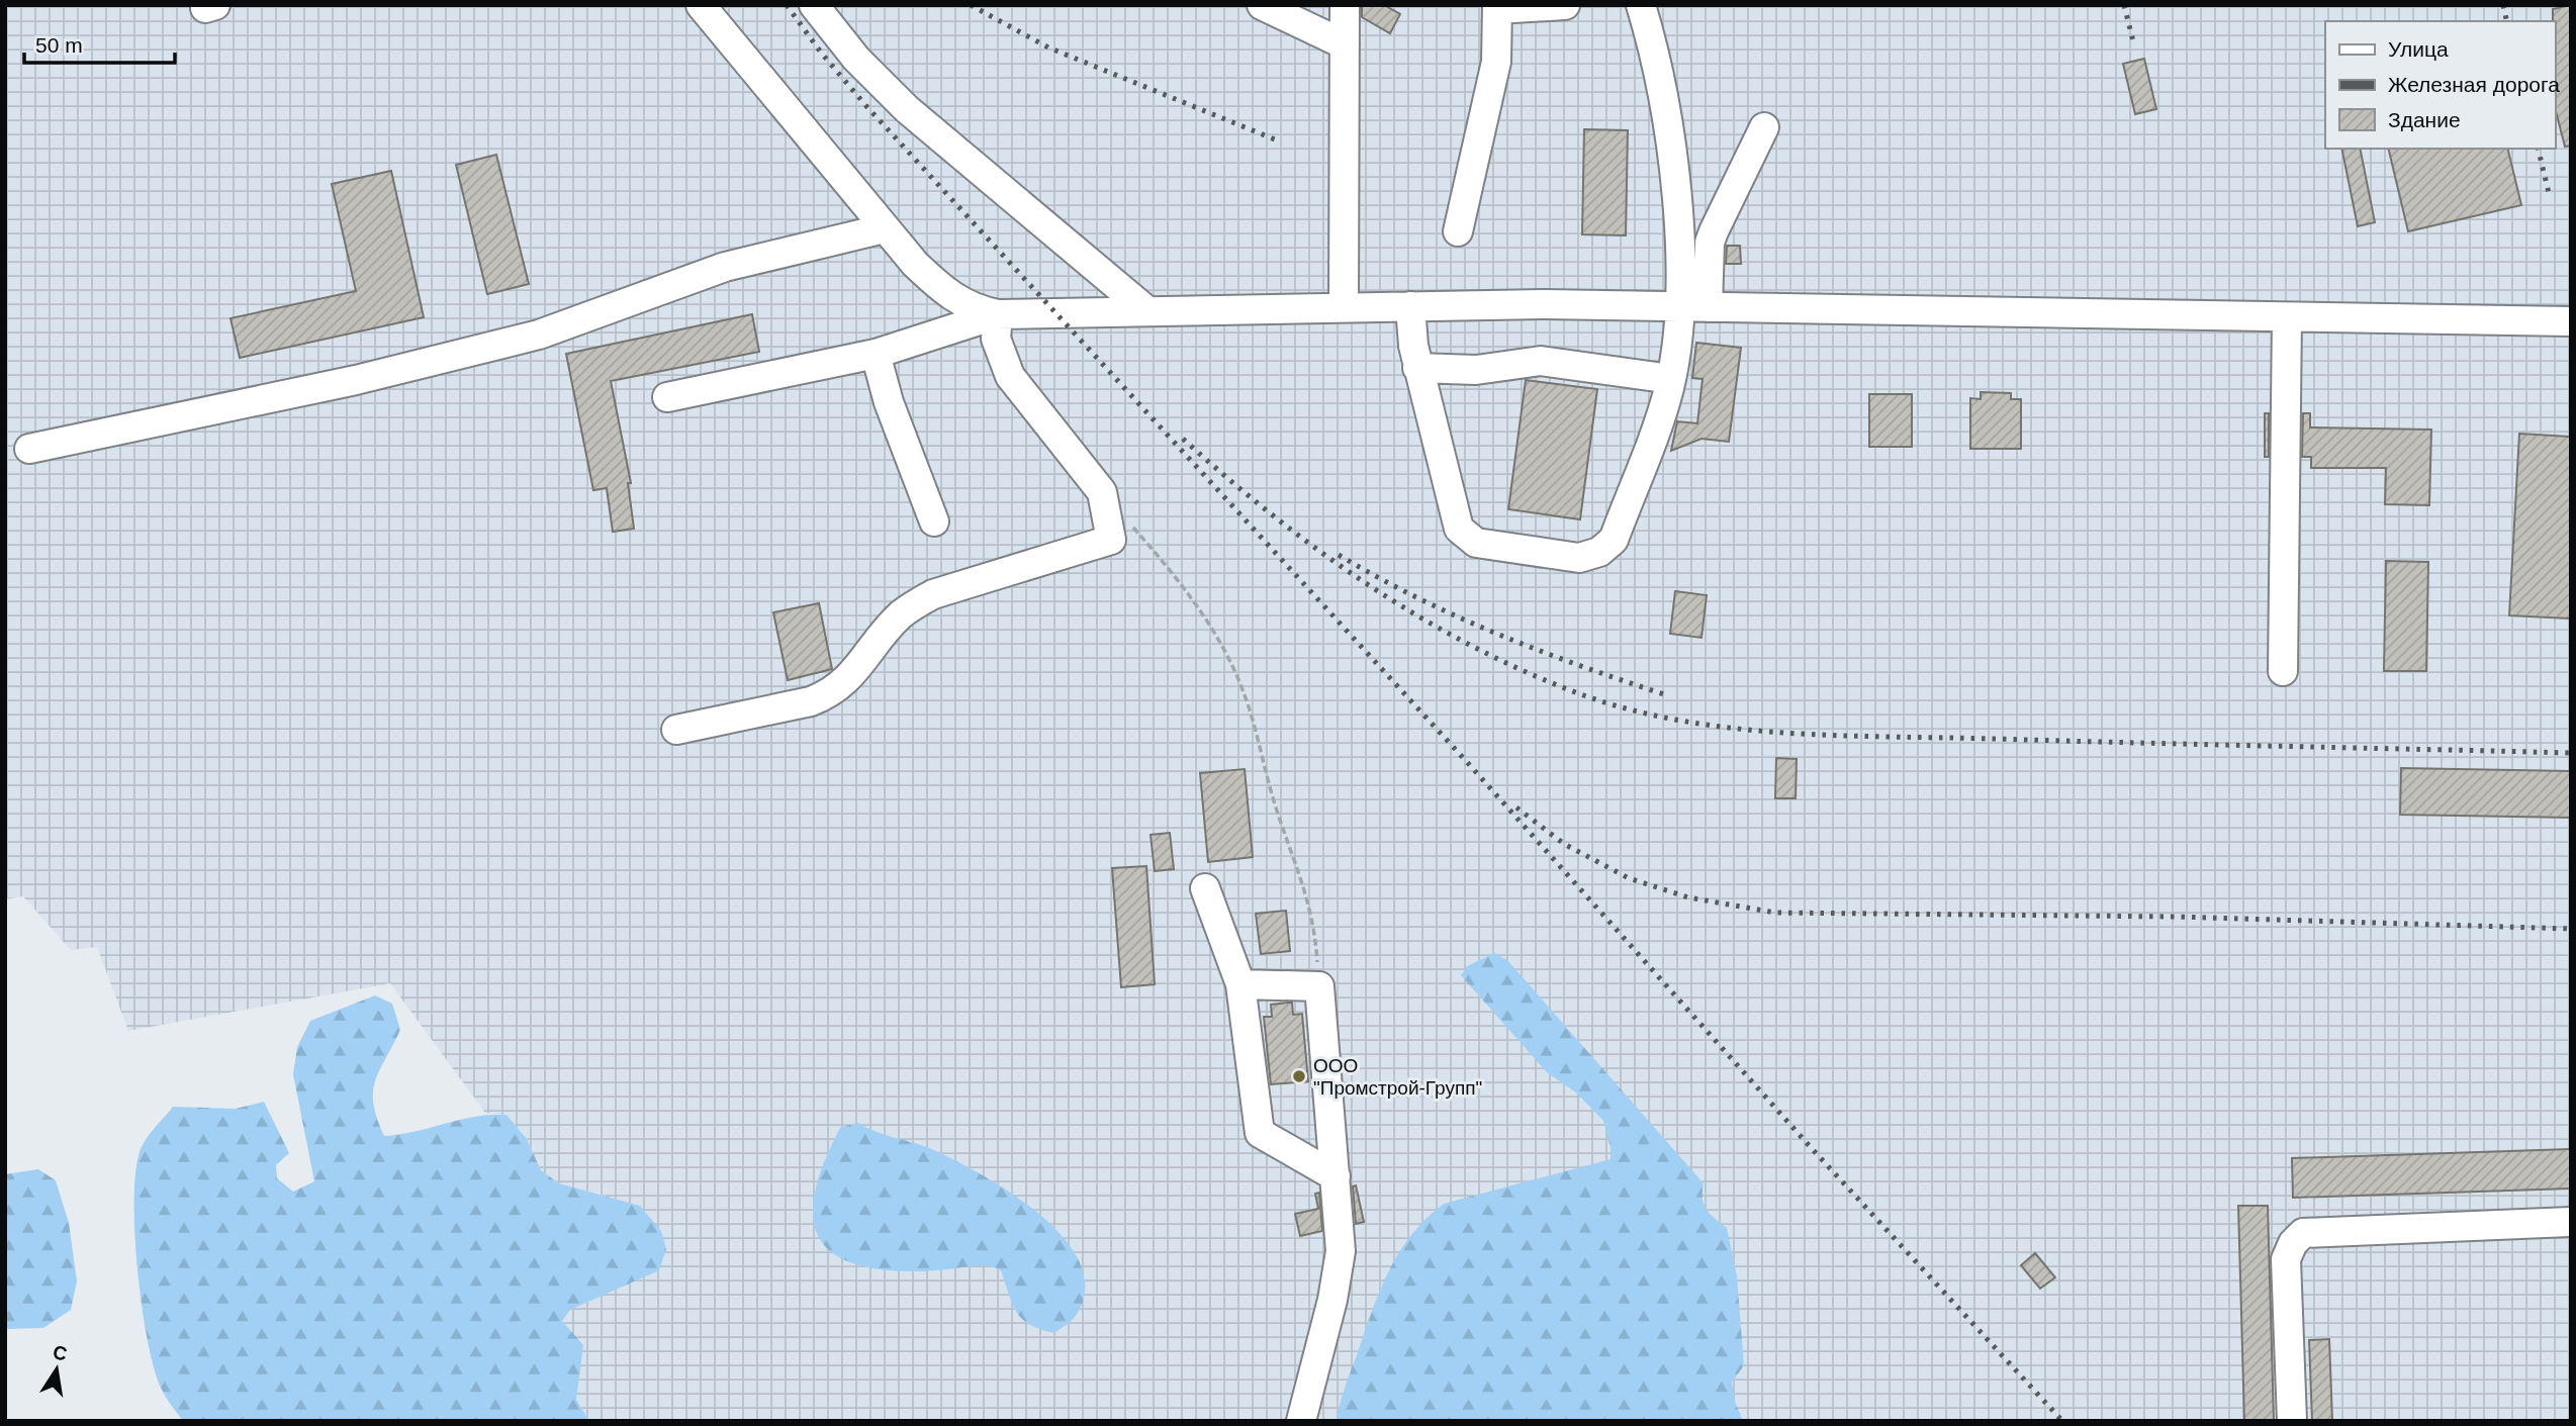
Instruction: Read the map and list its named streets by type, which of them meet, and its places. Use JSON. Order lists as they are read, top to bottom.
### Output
{
  "places": ["ООО \"Промстрой-Групп\""],
  "legend": ["Улица", "Железная дорога", "Здание"],
  "scale_bar": "50 m",
  "north": "top"
}
